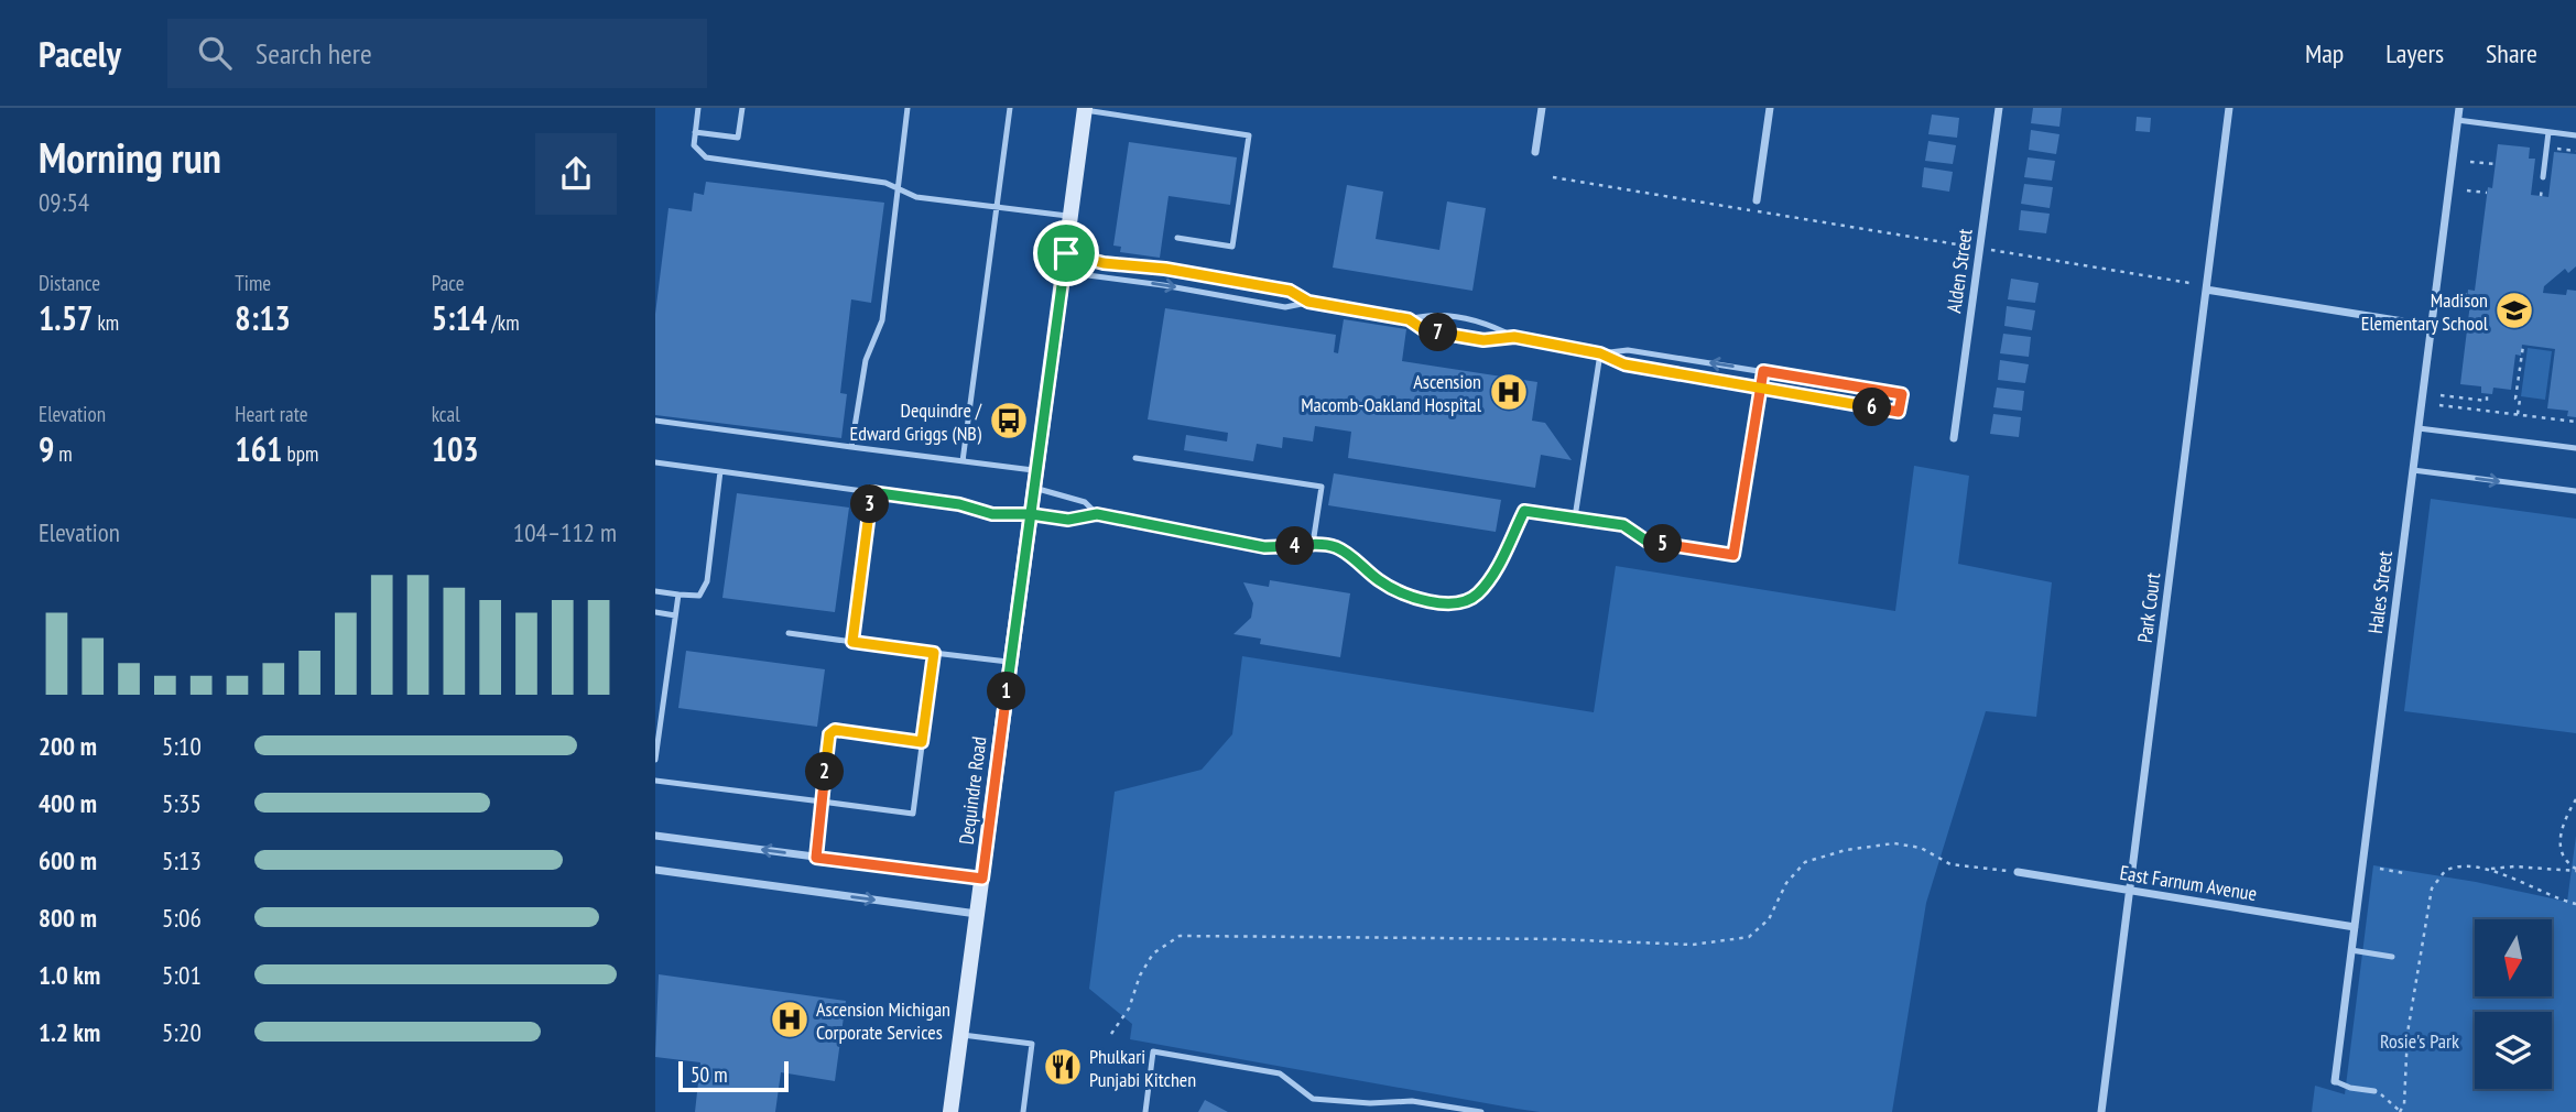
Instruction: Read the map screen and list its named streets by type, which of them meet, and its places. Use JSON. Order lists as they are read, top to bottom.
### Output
{
  "streets": {
    "main road": ["Dequindre Road"],
    "street": [
      "Alden Street",
      "Hales Street",
      "Park Court",
      "East Farnum Avenue"
    ]
  },
  "crossings": [
    ["Hales Street", "East Farnum Avenue"],
    ["Park Court", "East Farnum Avenue"]
  ],
  "parks": ["Rosie's Park"],
  "places": {
    "school or university": ["Madison Elementary School"],
    "hospital": ["Ascension Macomb-Oakland Hospital", "Ascension Michigan Corporate Services"],
    "bus stop": ["Dequindre / Edward Griggs (NB)"],
    "restaurant": ["Phulkari Punjabi Kitchen"]
  },
  "scale_bar": "50 m",
  "north": "bottom",
  "page": {
    "header": "Pacely",
    "search": "Search here",
    "nav": ["Map", "Layers", "Share"],
    "heading": ["Morning run", "09:54"],
    "stats": [
      ["Distance", "1.57 km"],
      ["Time", "8:13"],
      ["Pace", "5:14 /km"],
      ["Elevation", "9 m"],
      ["Heart rate", "161 bpm"],
      ["kcal", "103"]
    ],
    "pins": [
      "7",
      "6",
      "3",
      "5",
      "4",
      "1",
      "2"
    ],
    "chart": ["Elevation", "104–112 m"],
    "list": [
      {
        "name": "200 m",
        "note": "5:10"
      },
      {
        "name": "400 m",
        "note": "5:35"
      },
      {
        "name": "600 m",
        "note": "5:13"
      },
      {
        "name": "800 m",
        "note": "5:06"
      },
      {
        "name": "1.0 km",
        "note": "5:01"
      },
      {
        "name": "1.2 km",
        "note": "5:20"
      }
    ],
    "scale": "50 m"
  }
}
